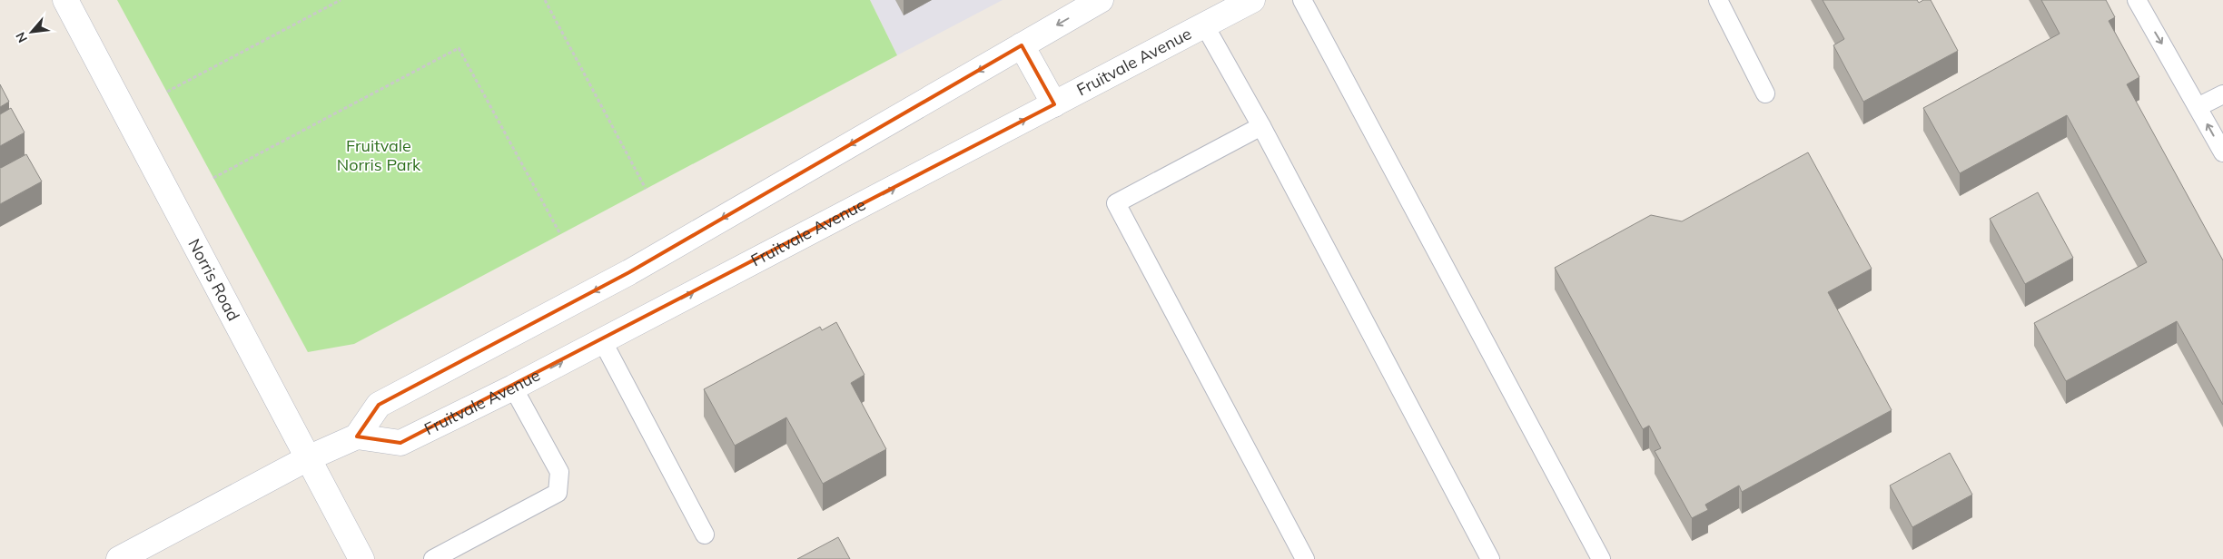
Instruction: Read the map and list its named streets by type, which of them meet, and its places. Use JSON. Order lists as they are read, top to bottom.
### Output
{
  "streets": {
    "main road": ["Fruitvale Avenue", "Norris Road"]
  },
  "parks": ["Fruitvale Norris Park"],
  "north": "bottom left"
}
